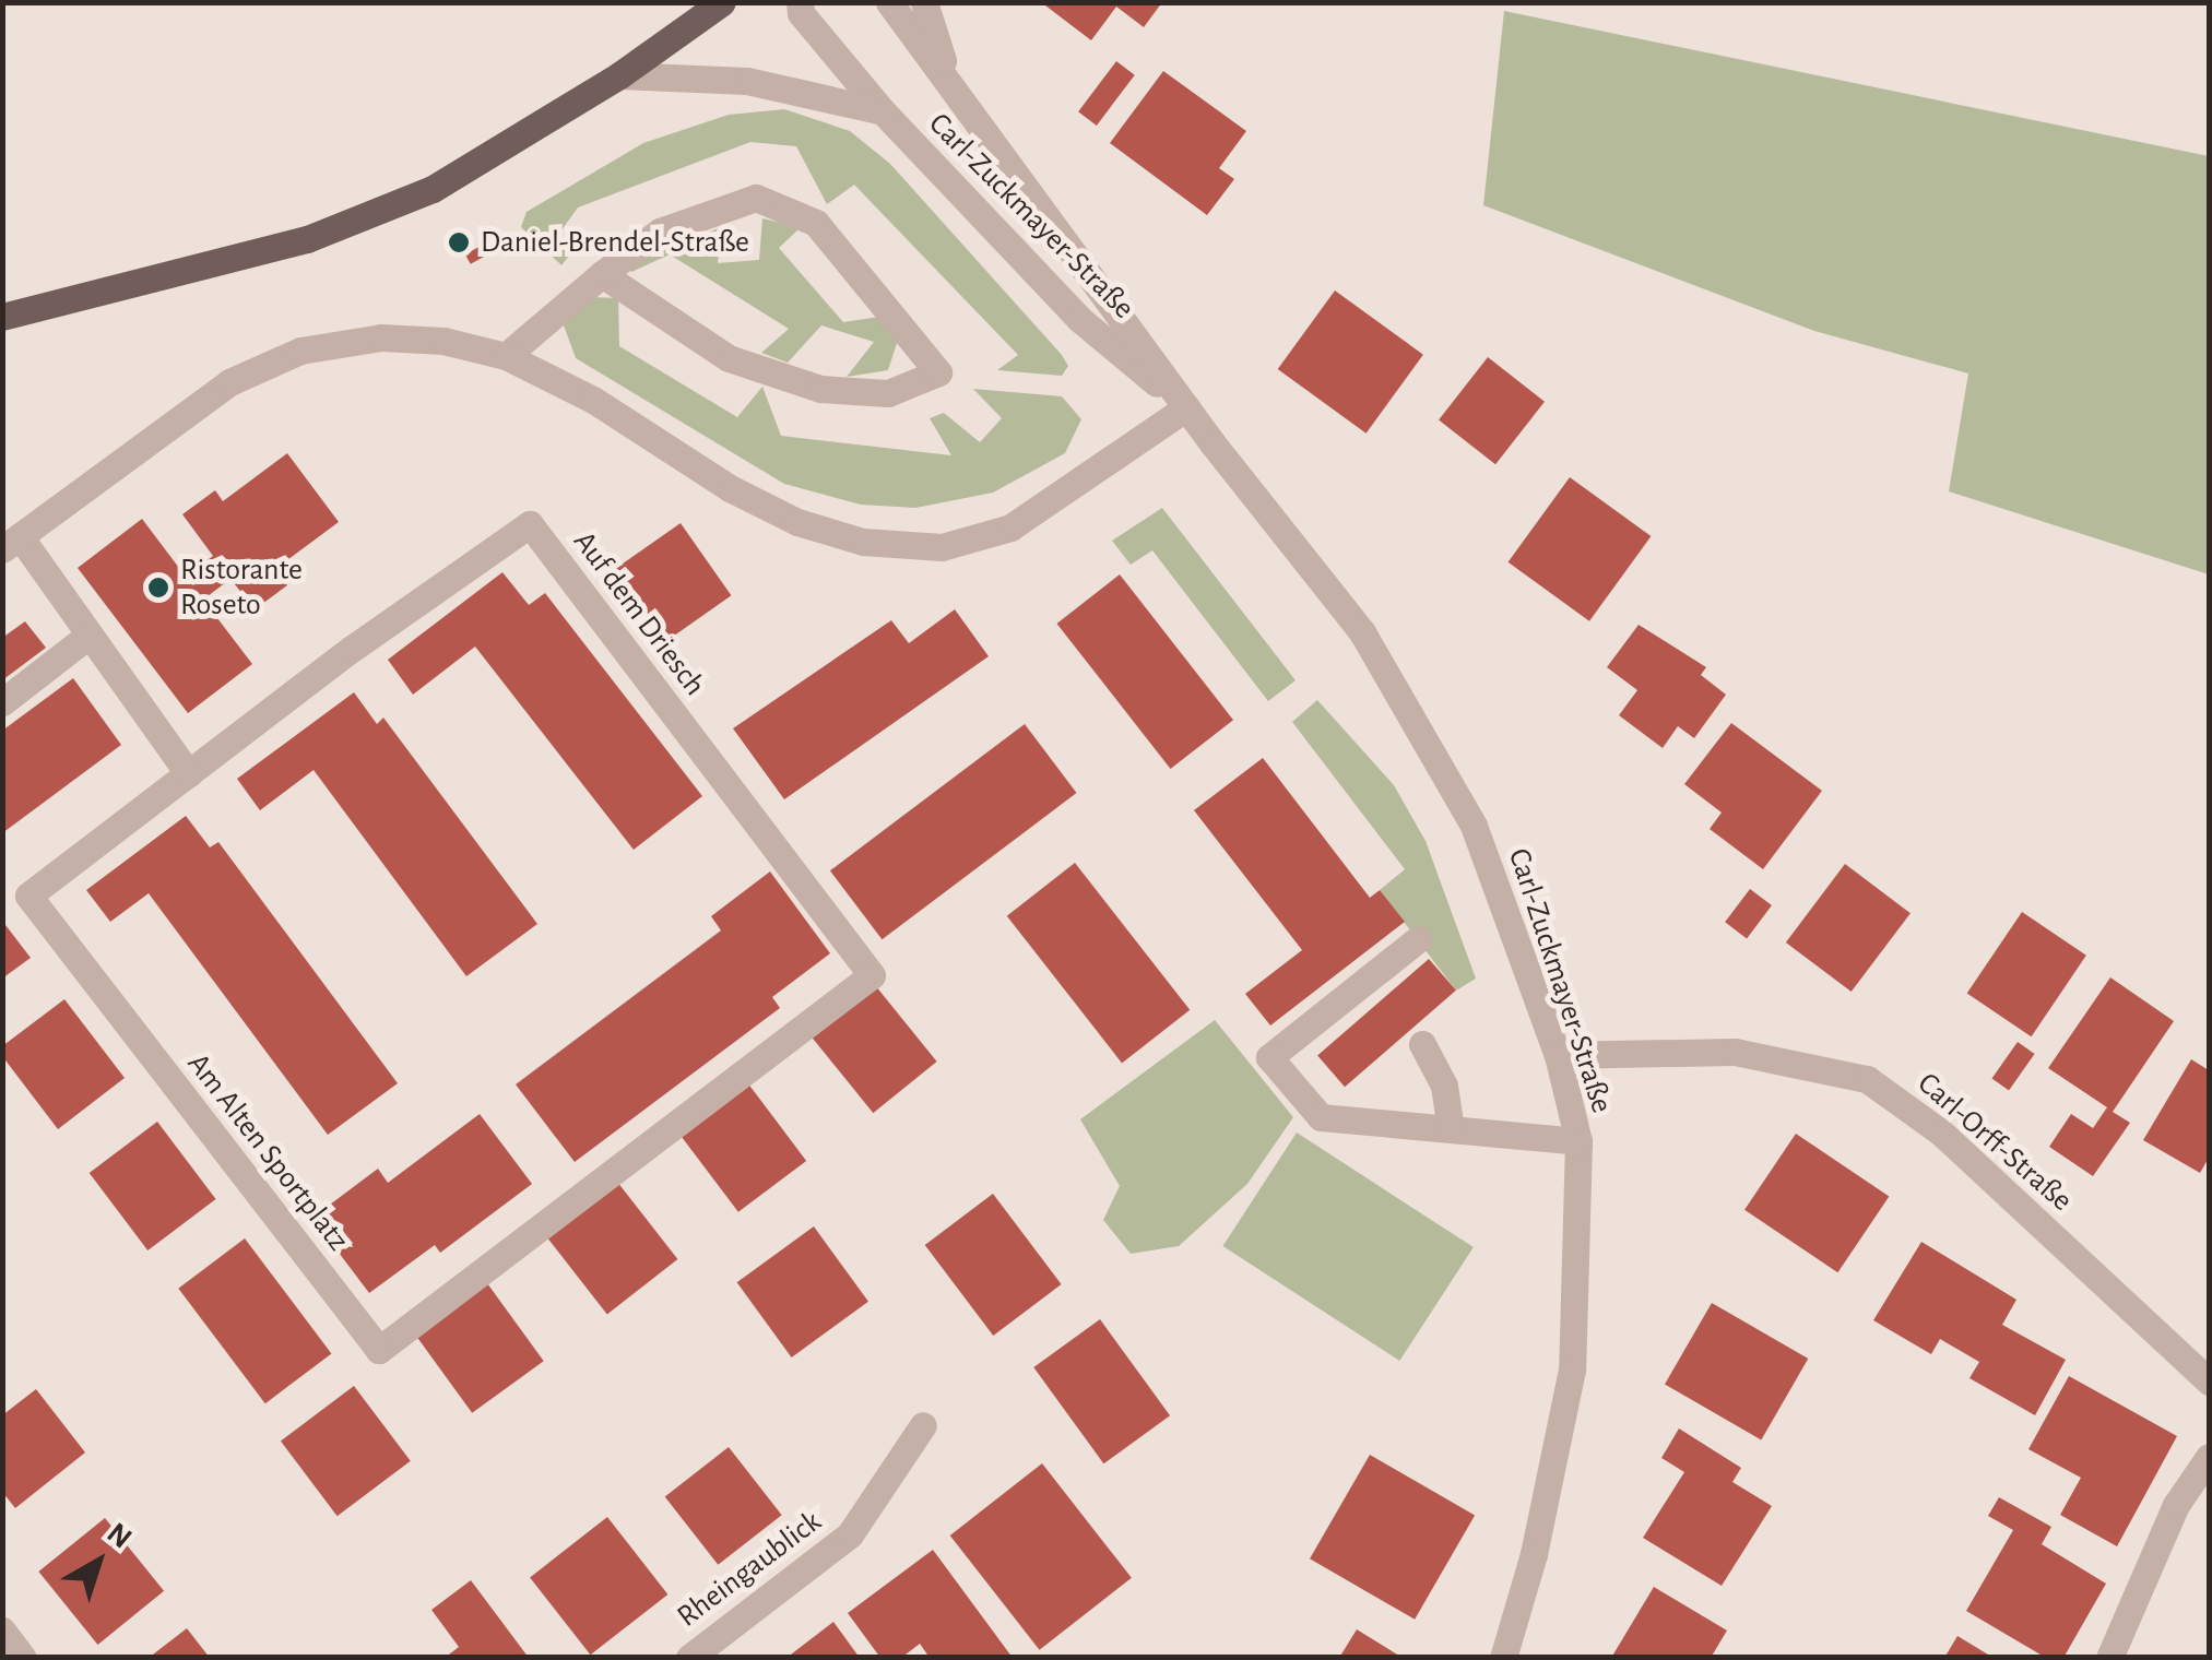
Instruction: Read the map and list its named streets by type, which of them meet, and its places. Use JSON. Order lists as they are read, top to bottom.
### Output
{
  "streets": {
    "street": [
      "Carl-Zuckmayer-Straße",
      "Auf dem Driesch",
      "Carl-Orff-Straße",
      "Am Alten Sportplatz",
      "Rheingaublick"
    ]
  },
  "crossings": [
    ["Carl-Zuckmayer-Straße", "Carl-Orff-Straße"],
    ["Auf dem Driesch", "Am Alten Sportplatz"]
  ],
  "places": ["Daniel-Brendel-Straße", "Ristorante Roseto"],
  "north": "top right"
}
